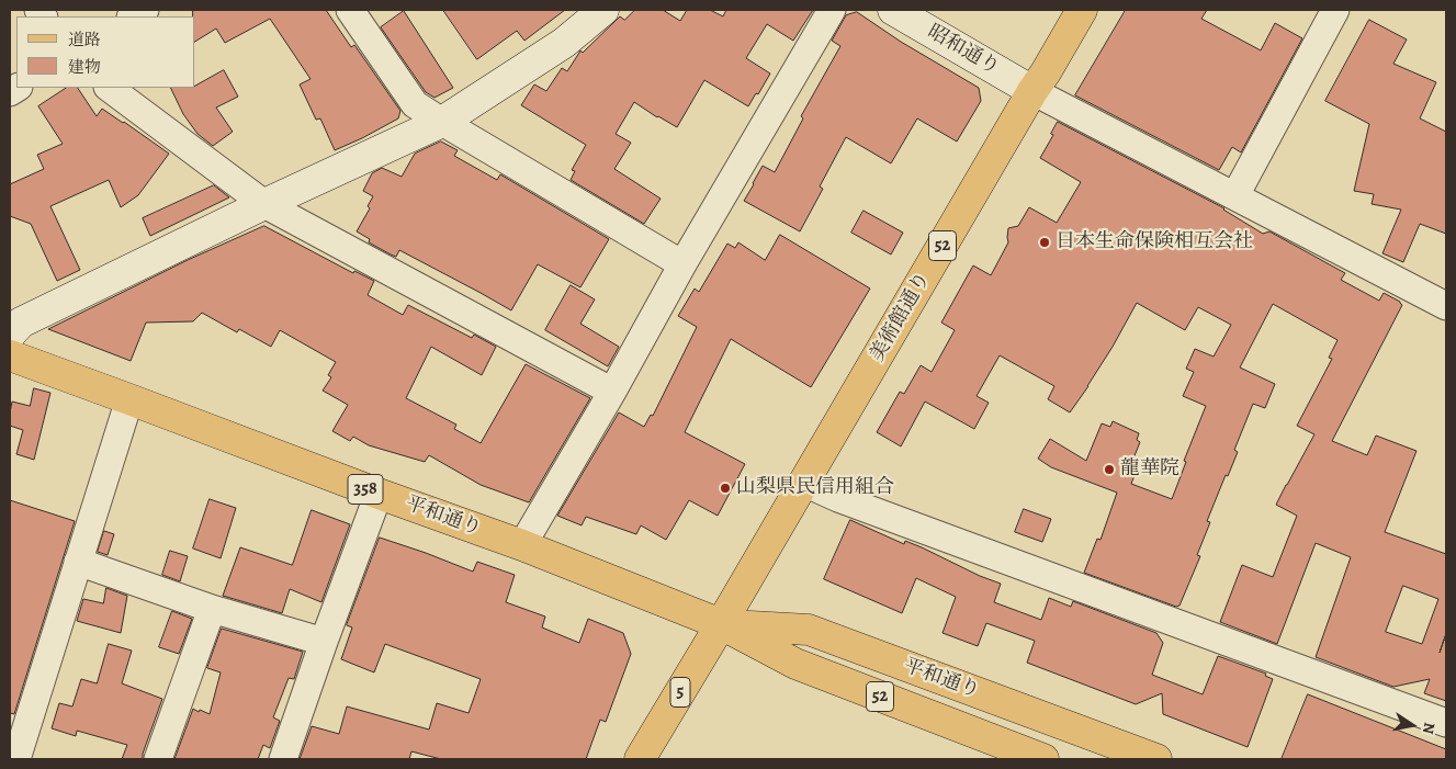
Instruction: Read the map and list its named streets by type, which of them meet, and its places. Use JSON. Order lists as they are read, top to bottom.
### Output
{
  "streets": {
    "main road": [
      "52",
      "美術館通り",
      "358",
      "平和通り",
      "5"
    ],
    "street": ["昭和通り"]
  },
  "crossings": [
    ["昭和通り", "美術館通り"],
    ["美術館通り", "平和通り"],
    ["美術館通り", "5"],
    ["平和通り", "5"]
  ],
  "places": ["日本生命保険相互会社", "龍華院", "山梨県民信用組合"],
  "legend": ["道路", "建物"],
  "north": "right"
}
